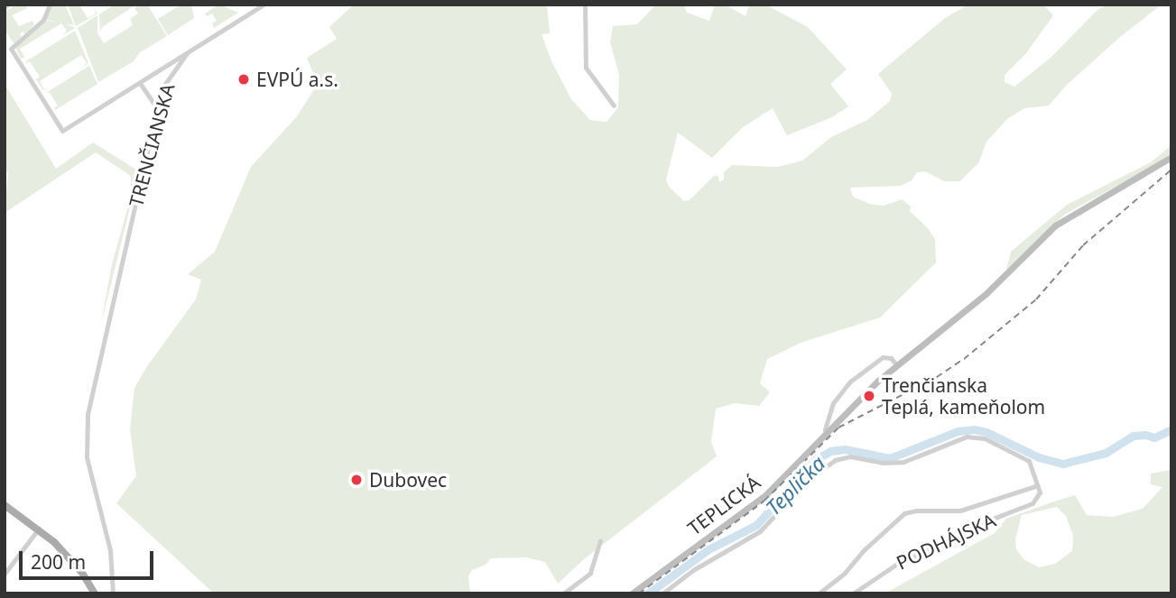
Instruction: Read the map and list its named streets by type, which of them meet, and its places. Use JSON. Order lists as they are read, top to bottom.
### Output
{
  "streets": {
    "main road": ["TEPLICKÁ"],
    "street": ["TRENČIANSKA", "PODHÁJSKA"]
  },
  "water": ["Teplička"],
  "places": ["EVPÚ a.s.", "Trenčianska Teplá, kameňolom", "Dubovec"],
  "scale_bar": "200 m"
}
